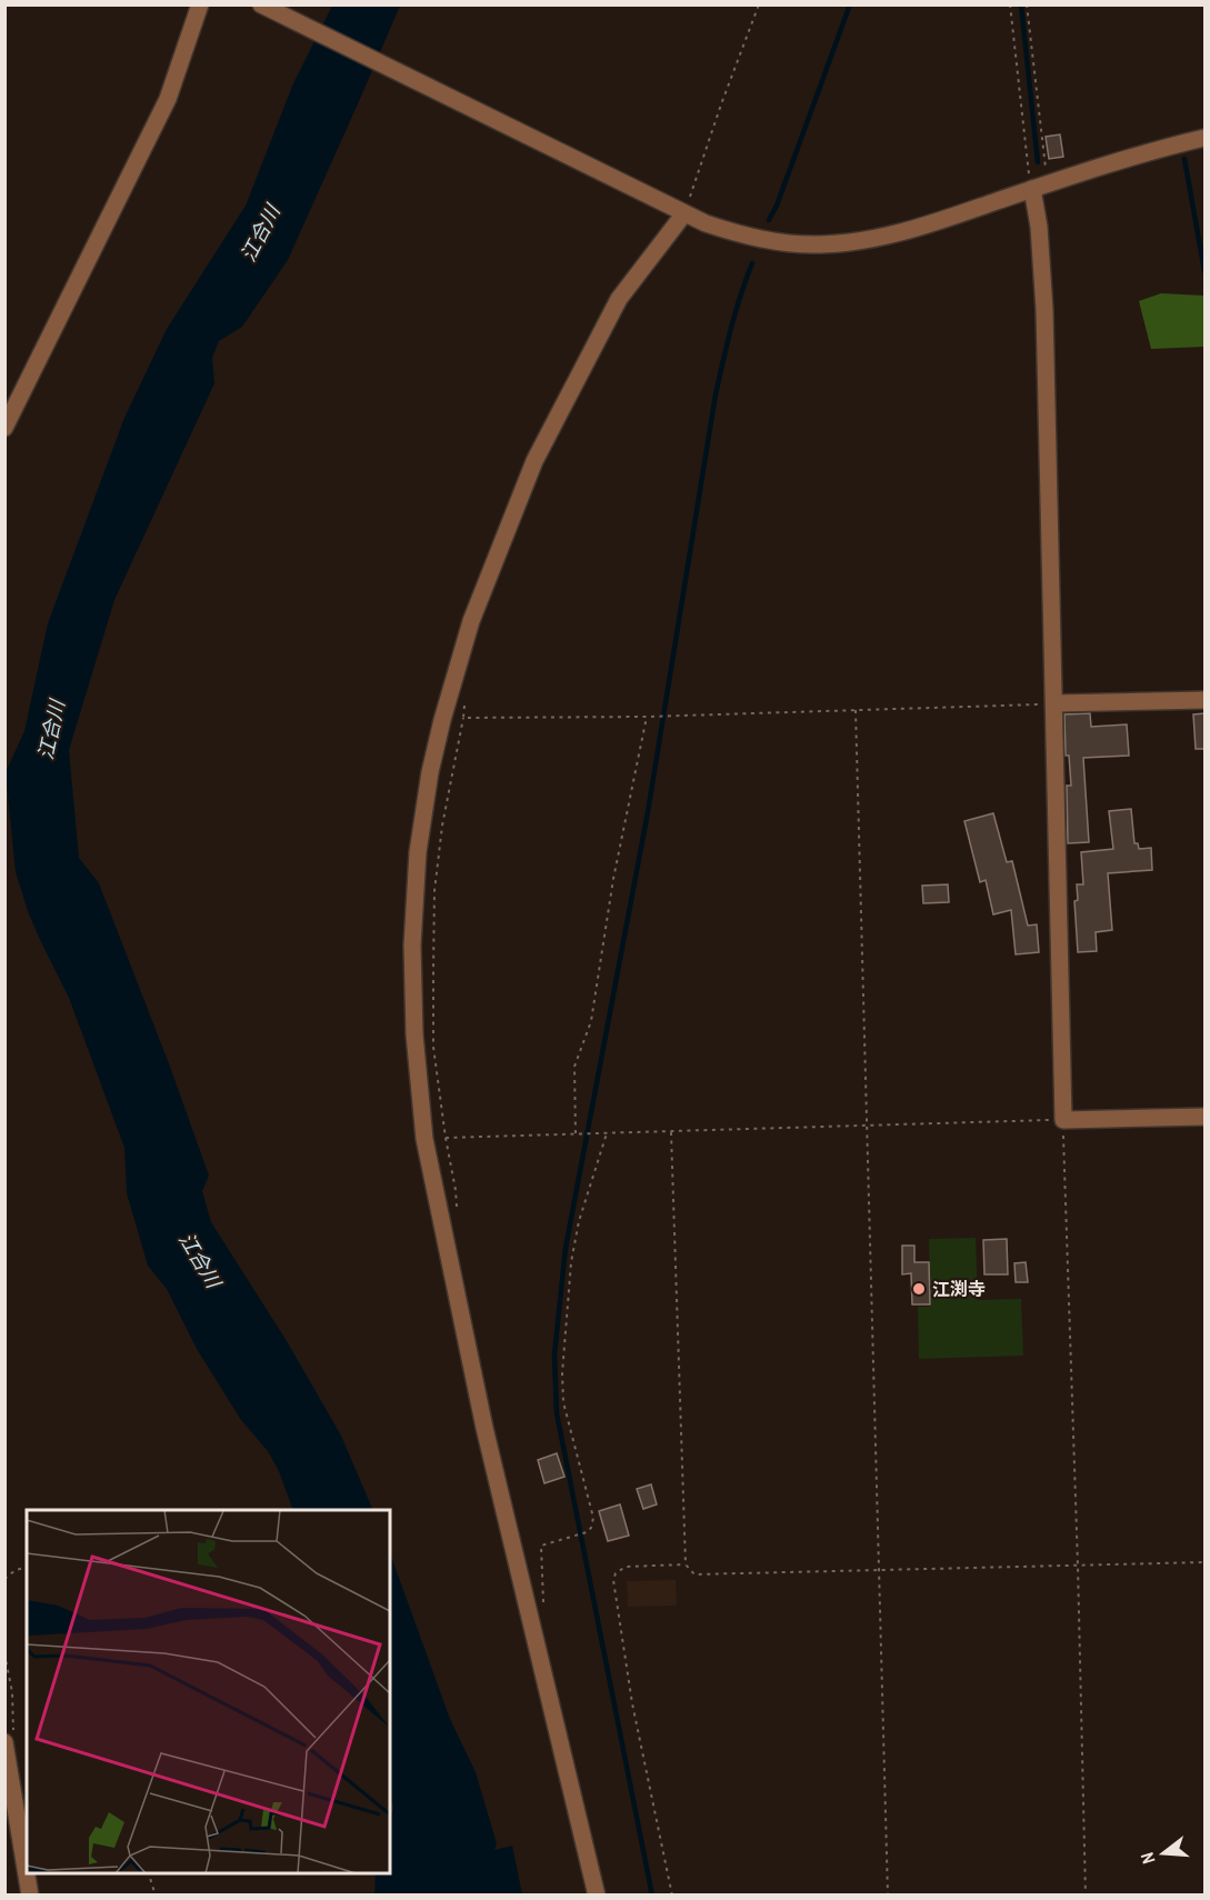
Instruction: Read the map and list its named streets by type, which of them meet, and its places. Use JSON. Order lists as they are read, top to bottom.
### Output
{
  "water": ["江合川"],
  "places": ["江渕寺"],
  "north": "left"
}
